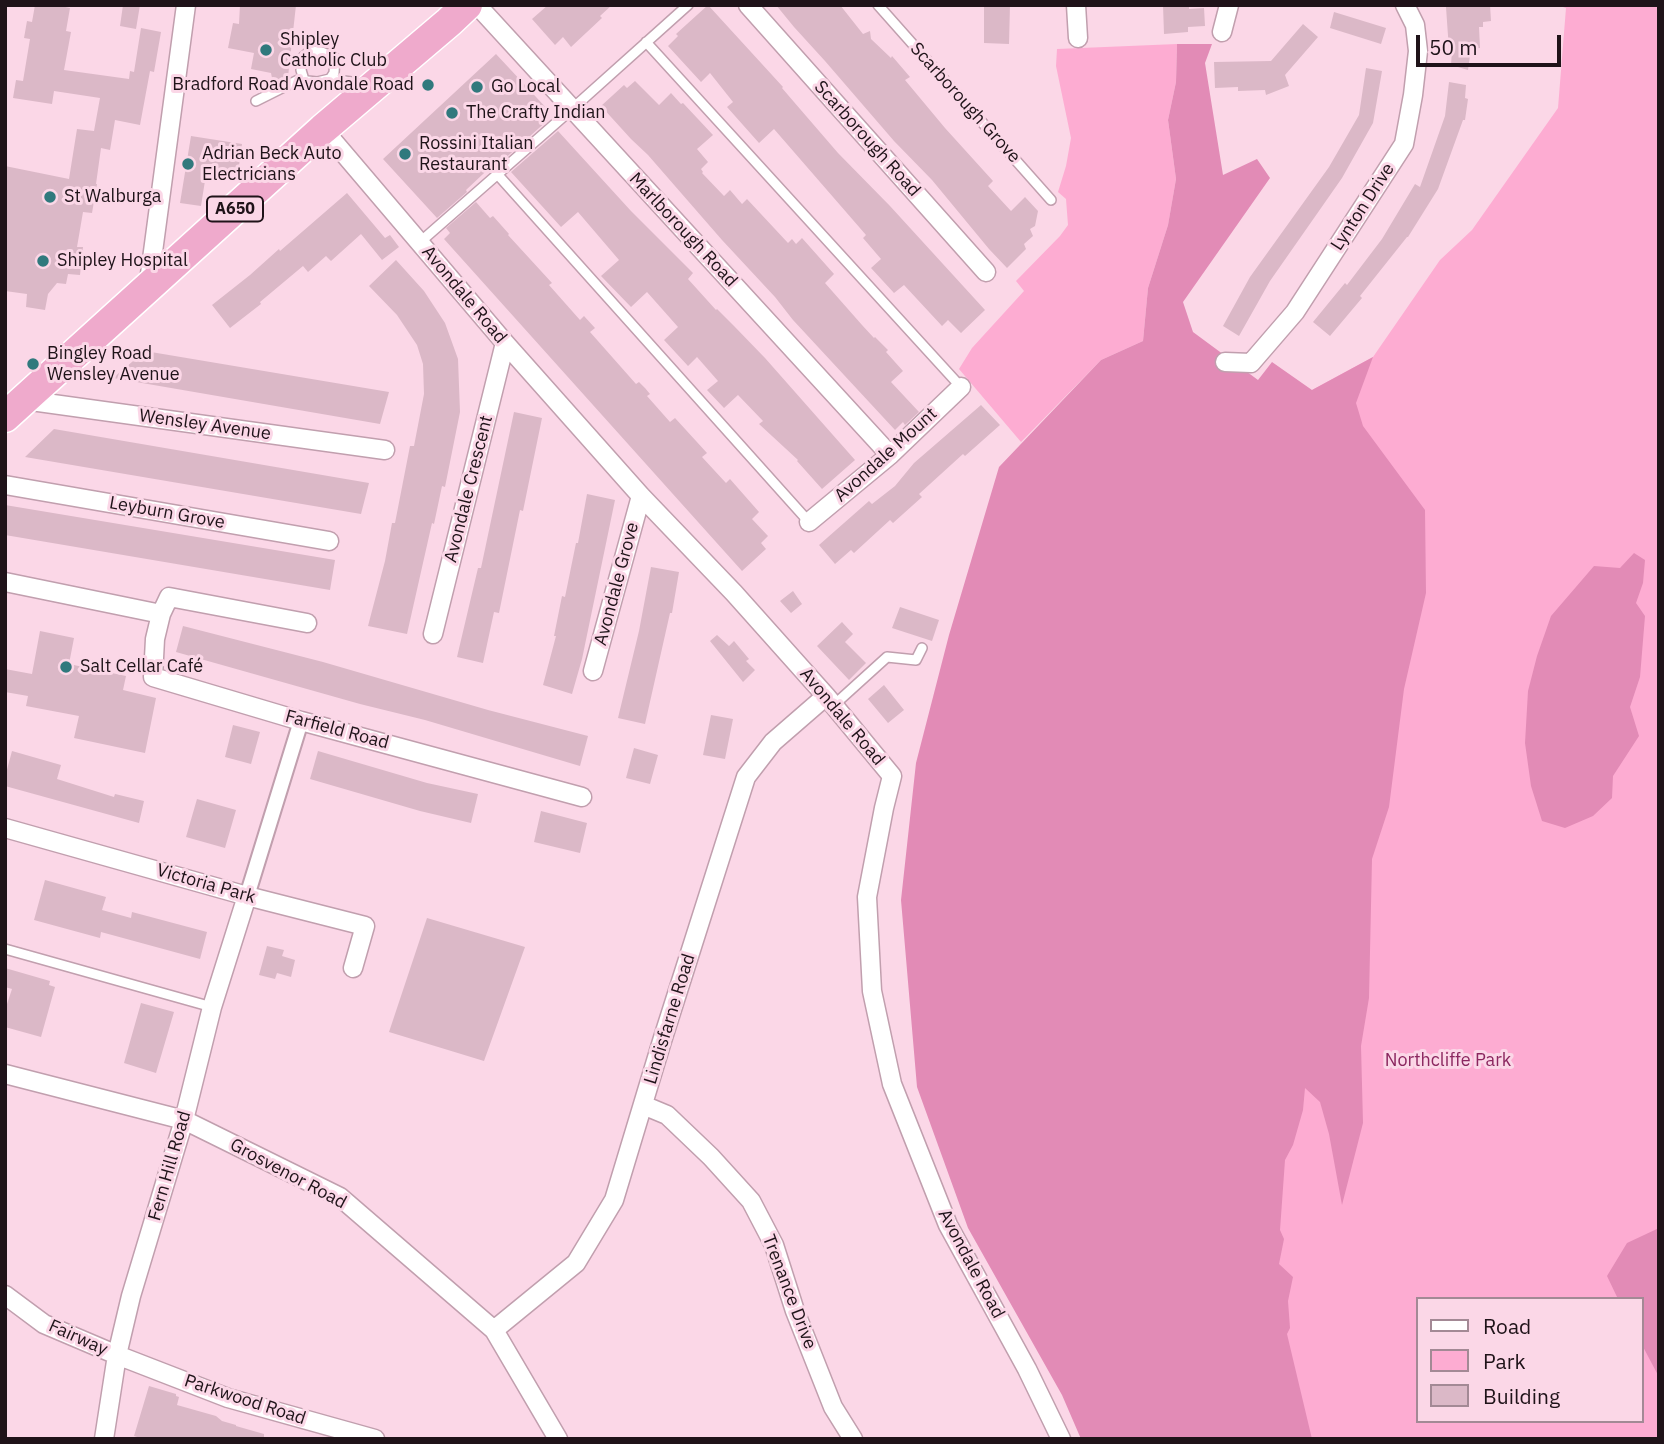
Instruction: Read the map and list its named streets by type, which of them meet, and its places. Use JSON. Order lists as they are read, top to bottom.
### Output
{
  "streets": {
    "highway": ["A650"],
    "street": [
      "Scarborough Road",
      "Lynton Drive",
      "Marlborough Road",
      "Avondale Road",
      "Wensley Avenue",
      "Avondale Mount",
      "Avondale Crescent",
      "Leyburn Grove",
      "Avondale Grove",
      "Farfield Road",
      "Victoria Park",
      "Lindisfarne Road",
      "Fern Hill Road",
      "Grosvenor Road",
      "Trenance Drive",
      "Fairway",
      "Parkwood Road"
    ],
    "lane": ["Scarborough Grove"]
  },
  "crossings": [
    ["A650", "Avondale Road"],
    ["A650", "Wensley Avenue"],
    ["Marlborough Road", "Avondale Mount"],
    ["Avondale Road", "Avondale Crescent"],
    ["Avondale Road", "Avondale Grove"],
    ["Avondale Road", "Lindisfarne Road"],
    ["Victoria Park", "Fern Hill Road"],
    ["Lindisfarne Road", "Grosvenor Road"],
    ["Lindisfarne Road", "Trenance Drive"],
    ["Fern Hill Road", "Grosvenor Road"],
    ["Fern Hill Road", "Fairway"],
    ["Fern Hill Road", "Parkwood Road"],
    ["Fairway", "Parkwood Road"]
  ],
  "parks": ["Northcliffe Park"],
  "places": [
    "Shipley Catholic Club",
    "Bradford Road Avondale Road",
    "Go Local",
    "The Crafty Indian",
    "Rossini Italian Restaurant",
    "Adrian Beck Auto Electricians",
    "St Walburga",
    "Shipley Hospital",
    "Bingley Road Wensley Avenue",
    "Salt Cellar Café"
  ],
  "legend": ["Road", "Park", "Building"],
  "scale_bar": "50 m"
}
